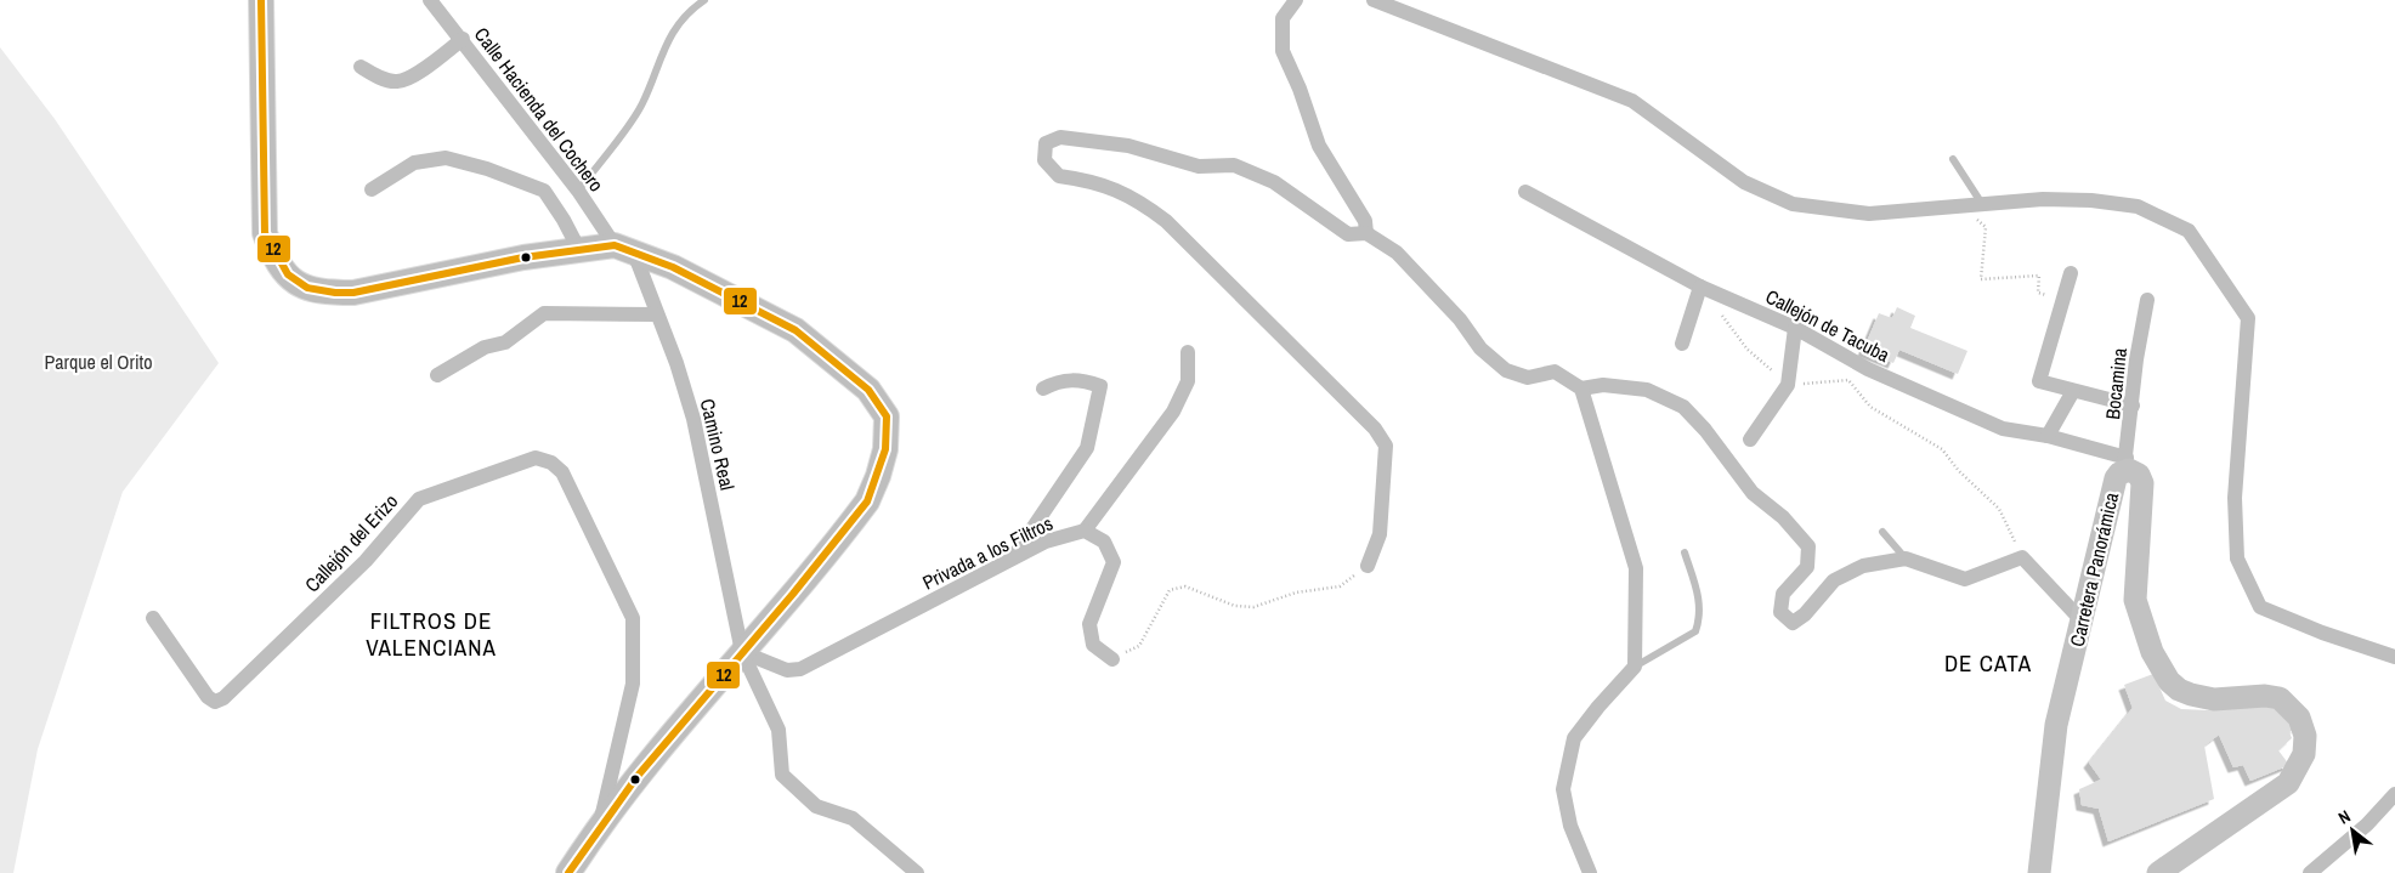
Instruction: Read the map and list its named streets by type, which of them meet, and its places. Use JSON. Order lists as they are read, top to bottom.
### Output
{
  "streets": {
    "street": [
      "Calle Hacienda del Cochero",
      "Callejón de Tacuba",
      "Bocamina",
      "Camino Real",
      "Callejón del Erizo",
      "Privada a los Filtros",
      "Carretera Panorámica"
    ]
  },
  "crossings": [
    ["Calle Hacienda del Cochero", "Camino Real"],
    ["Callejón de Tacuba", "Bocamina"],
    ["Callejón de Tacuba", "Carretera Panorámica"],
    ["Bocamina", "Carretera Panorámica"],
    ["Camino Real", "Privada a los Filtros"]
  ],
  "districts": ["FILTROS DE VALENCIANA", "DE CATA"],
  "parks": ["Parque el Orito"],
  "lines": ["transit line 12"],
  "north": "top left"
}
